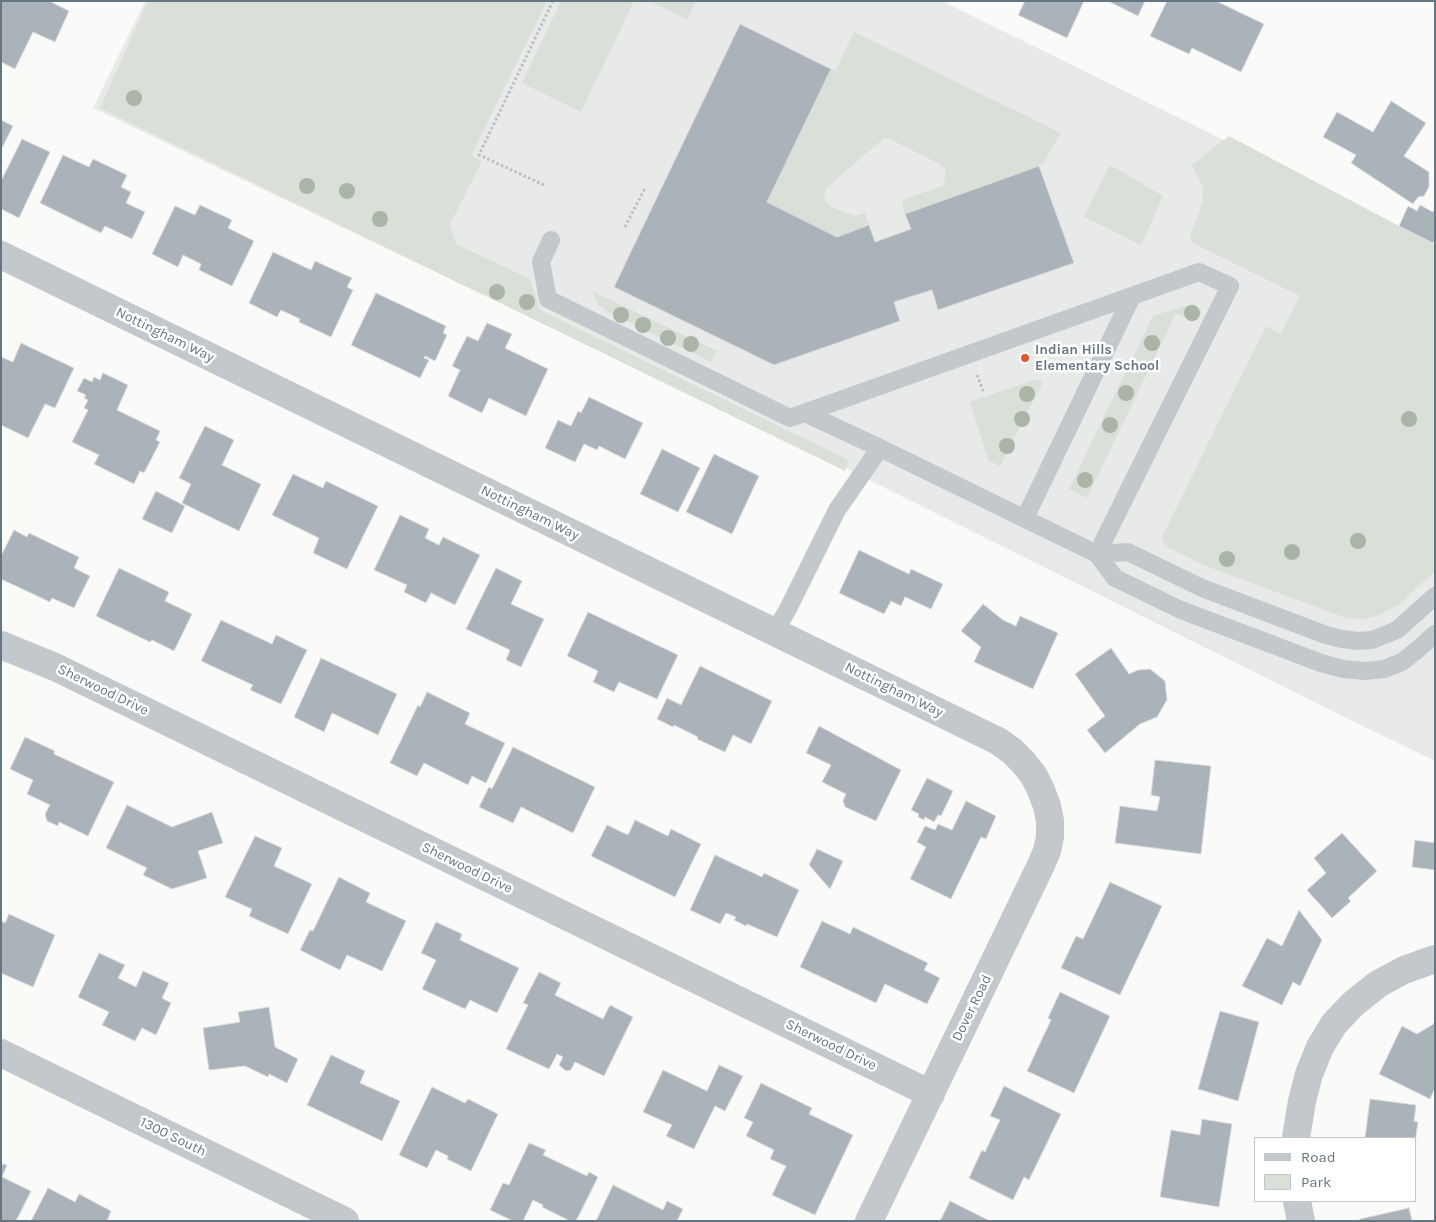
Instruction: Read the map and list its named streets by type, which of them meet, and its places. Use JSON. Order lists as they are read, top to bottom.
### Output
{
  "streets": {
    "street": [
      "Nottingham Way",
      "Sherwood Drive",
      "Dover Road",
      "1300 South"
    ]
  },
  "crossings": [
    ["Nottingham Way", "Dover Road"],
    ["Sherwood Drive", "Dover Road"]
  ],
  "places": ["Indian Hills Elementary School"],
  "legend": ["Road", "Park"]
}
